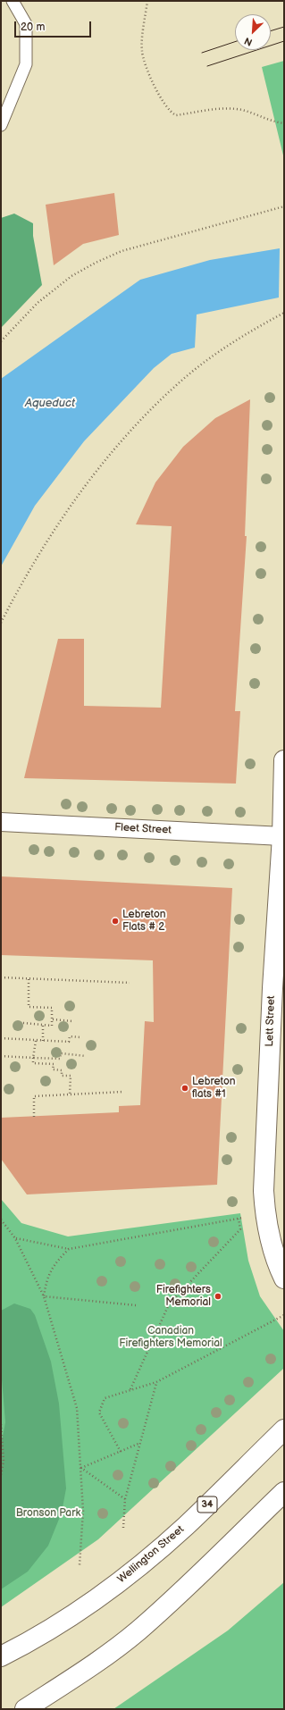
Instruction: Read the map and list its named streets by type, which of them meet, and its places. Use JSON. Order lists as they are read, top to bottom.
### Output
{
  "streets": {
    "main road": ["Lett Street", "34", "Wellington Street"],
    "street": ["Fleet Street"]
  },
  "crossings": [
    ["Fleet Street", "Lett Street"]
  ],
  "water": ["Aqueduct"],
  "parks": ["Canadian Firefighters Memorial", "Bronson Park"],
  "places": ["Lebreton Flats # 2", "Lebreton flats #1", "Firefighters Memorial"],
  "scale_bar": "20 m",
  "north": "bottom left"
}
